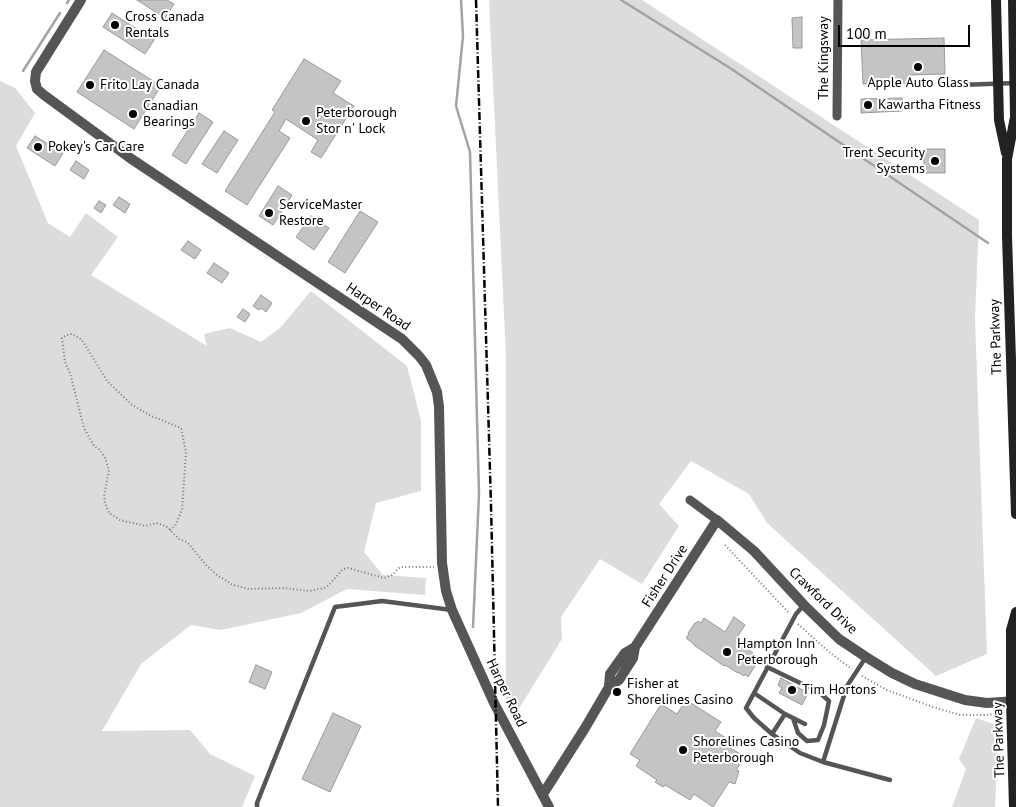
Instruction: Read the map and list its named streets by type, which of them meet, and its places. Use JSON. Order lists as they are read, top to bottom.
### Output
{
  "streets": {
    "main road": ["The Parkway"],
    "street": [
      "The Kingsway",
      "Harper Road",
      "Fisher Drive",
      "Crawford Drive"
    ]
  },
  "crossings": [
    ["Harper Road", "Fisher Drive"],
    ["The Parkway", "Crawford Drive"],
    ["Fisher Drive", "Crawford Drive"]
  ],
  "places": [
    "Cross Canada Rentals",
    "Apple Auto Glass",
    "Frito Lay Canada",
    "Kawartha Fitness",
    "Canadian Bearings",
    "Peterborough Stor n' Lock",
    "Pokey's Car Care",
    "Trent Security Systems",
    "ServiceMaster Restore",
    "Hampton Inn Peterborough",
    "Tim Hortons",
    "Fisher at Shorelines Casino",
    "Shorelines Casino Peterborough"
  ],
  "scale_bar": "100 m"
}
